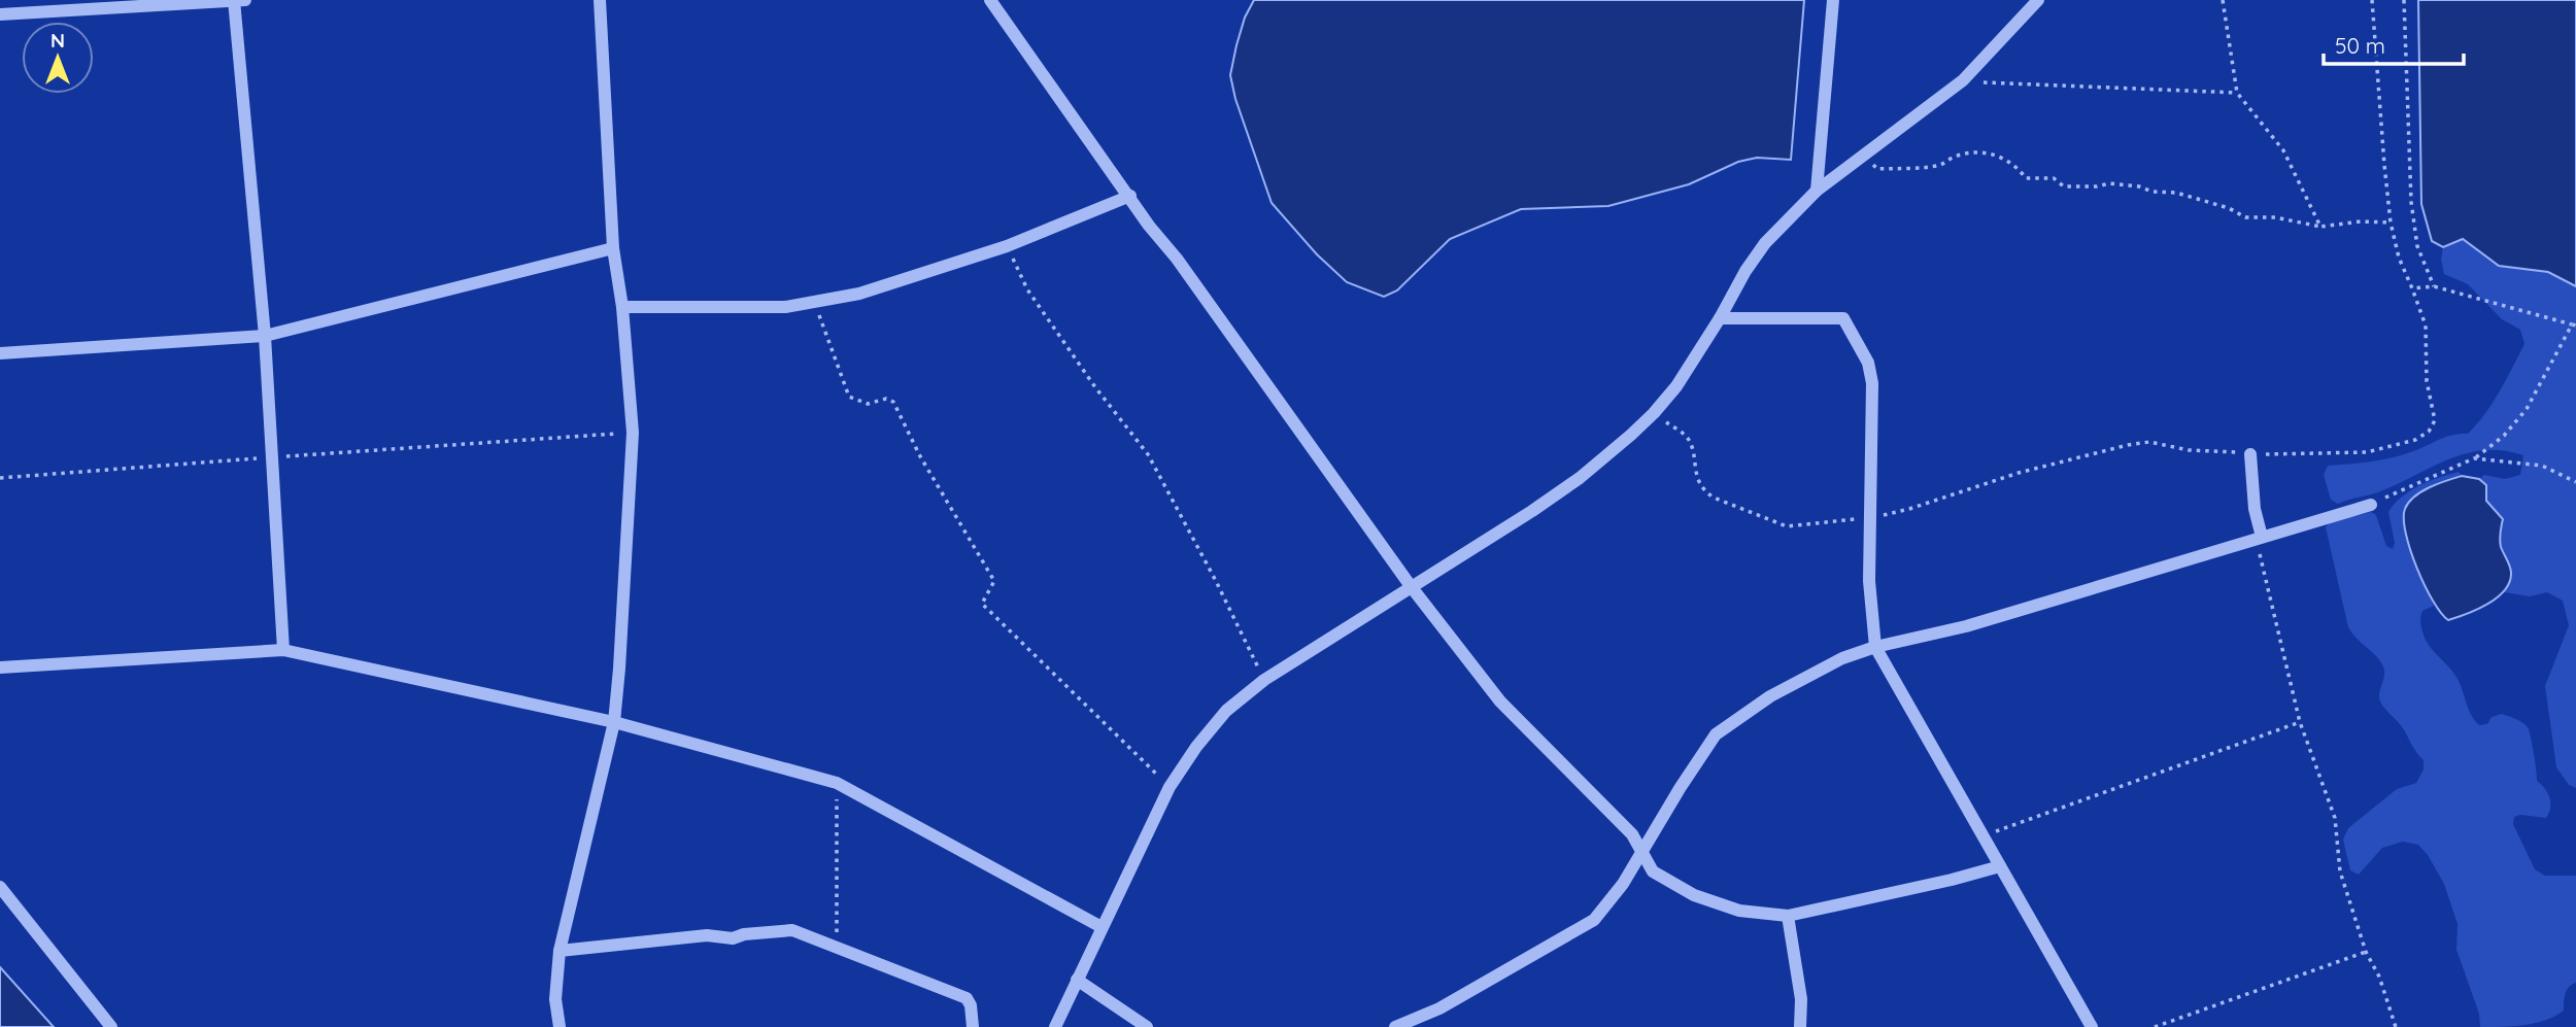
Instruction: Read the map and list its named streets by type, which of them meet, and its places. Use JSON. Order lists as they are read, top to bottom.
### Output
{
  "scale_bar": "50 m",
  "north": "top"
}
